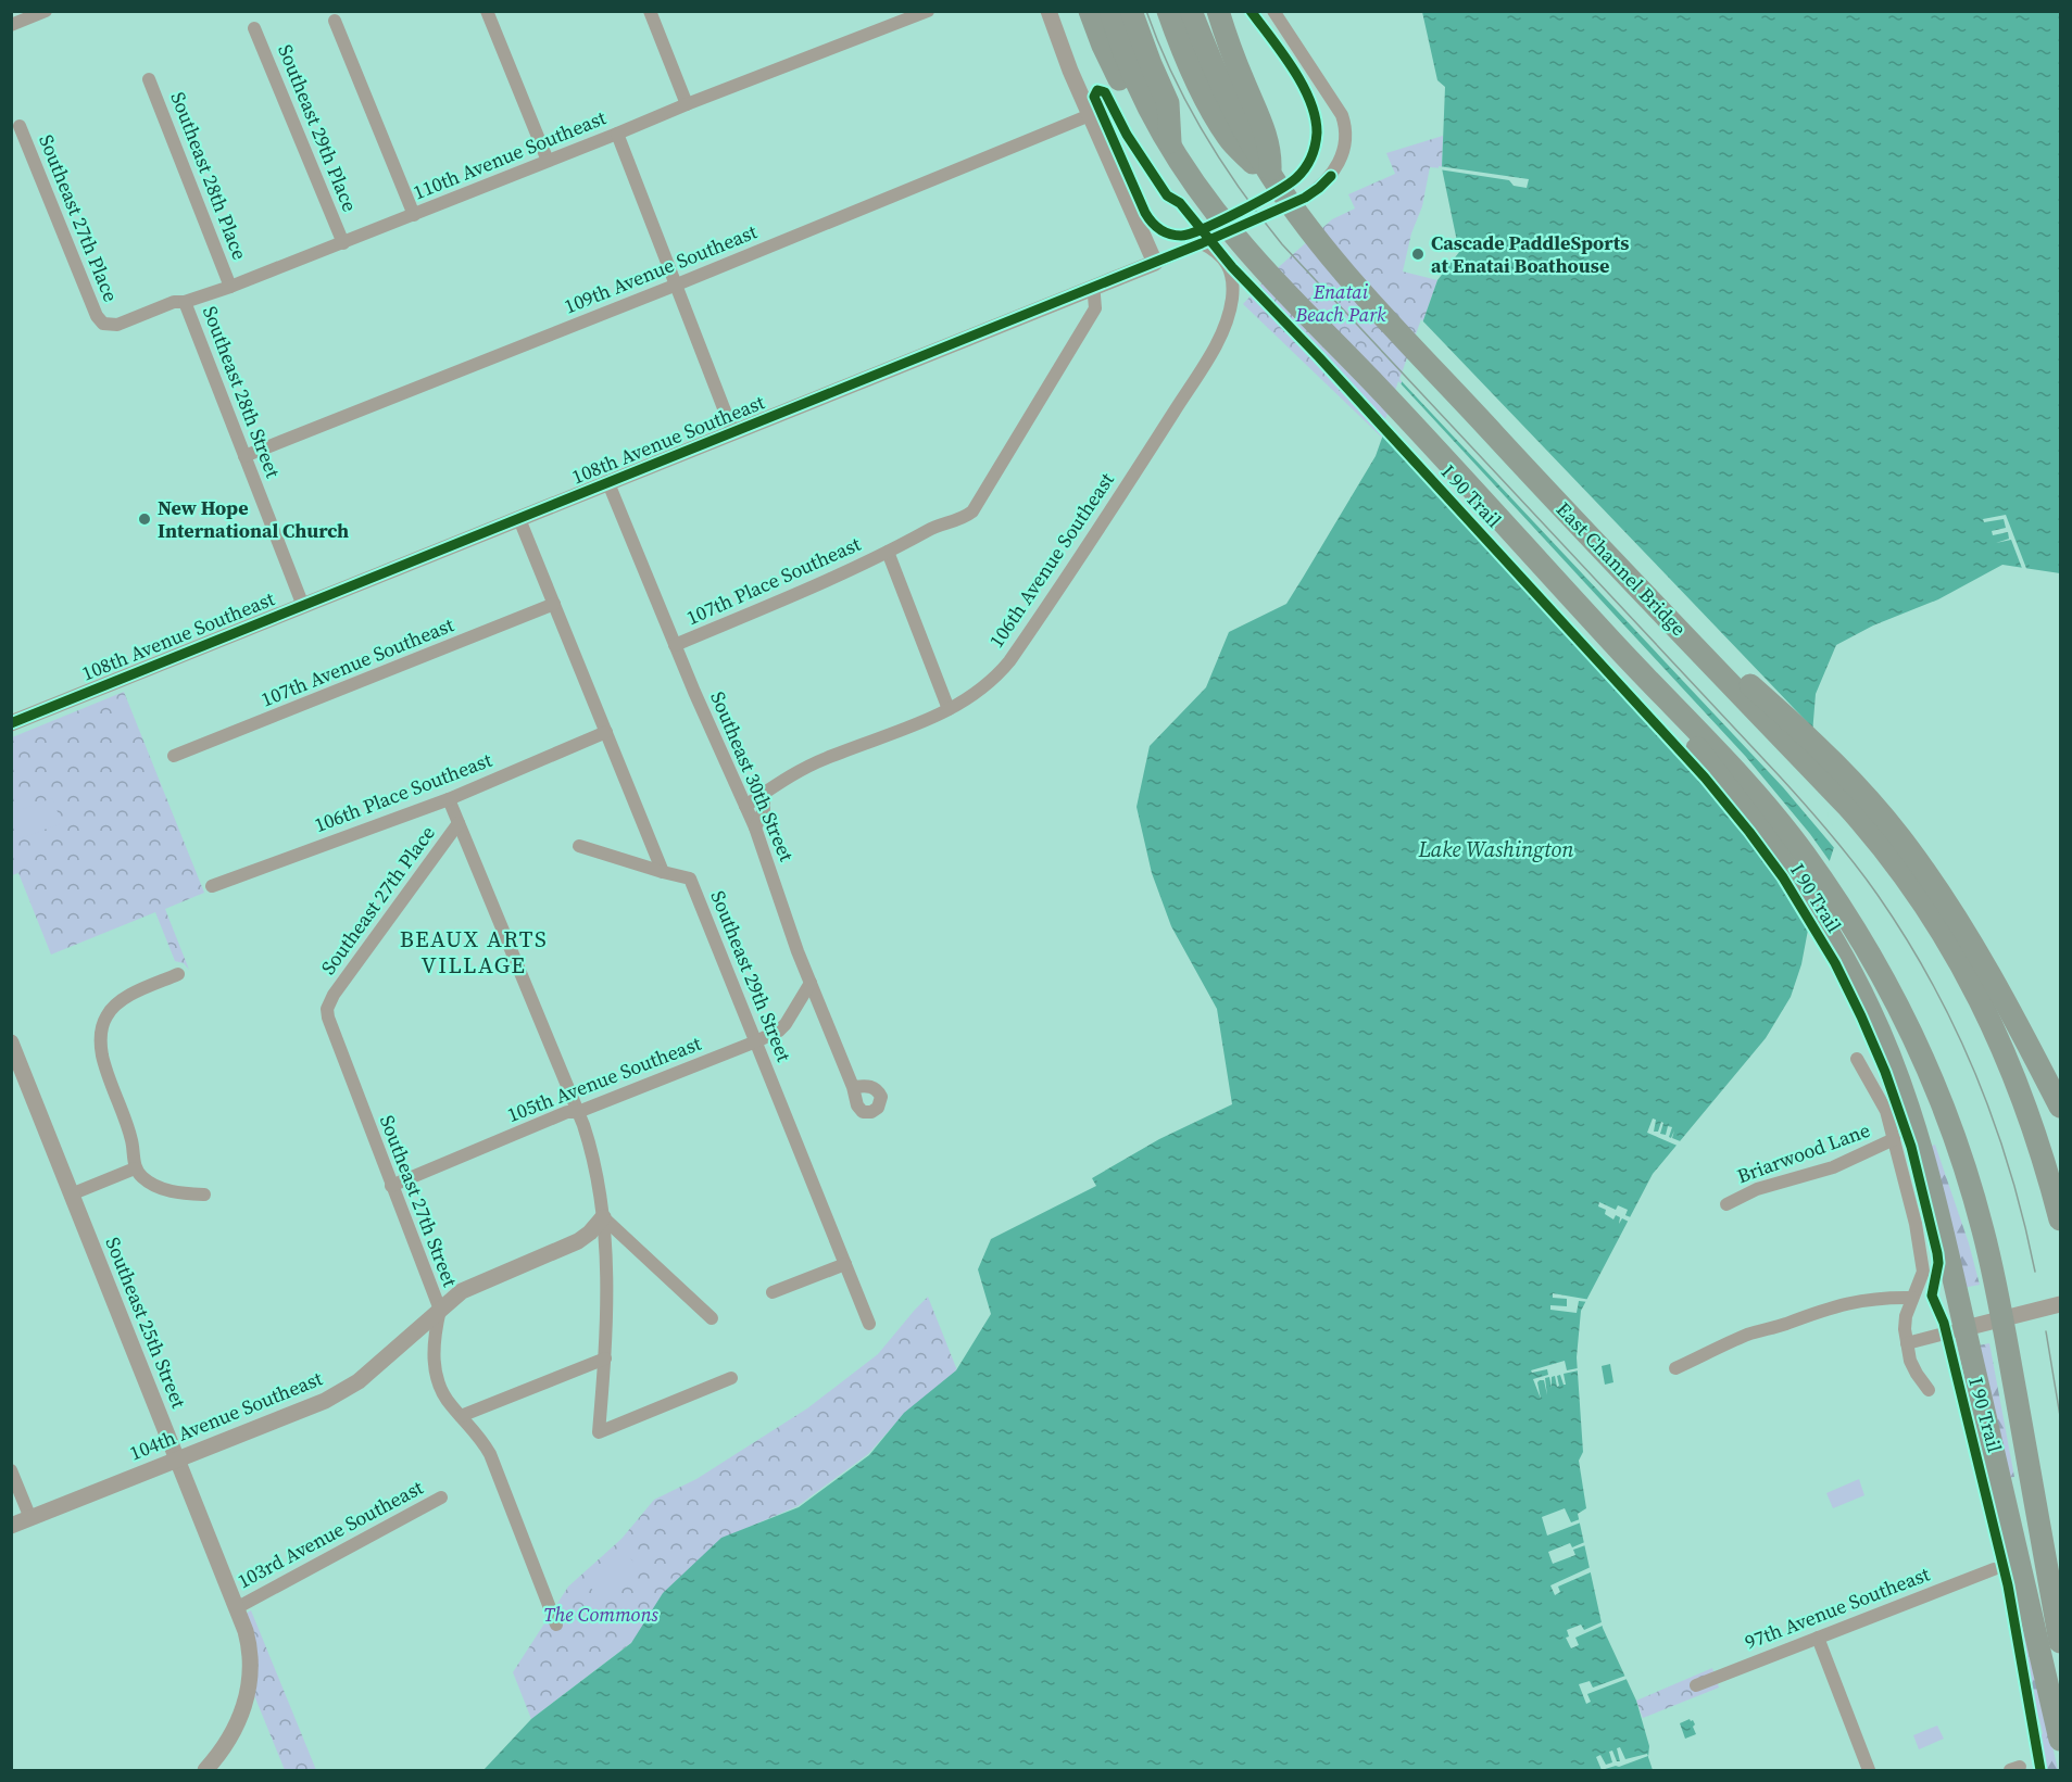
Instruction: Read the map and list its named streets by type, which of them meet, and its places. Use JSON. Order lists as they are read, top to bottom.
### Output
{
  "streets": {
    "highway": ["East Channel Bridge"],
    "street": [
      "Southeast 29th Place",
      "110th Avenue Southeast",
      "Southeast 28th Place",
      "Southeast 27th Place",
      "109th Avenue Southeast",
      "Southeast 28th Street",
      "108th Avenue Southeast",
      "106th Avenue Southeast",
      "107th Place Southeast",
      "107th Avenue Southeast",
      "Southeast 30th Street",
      "106th Place Southeast",
      "Southeast 29th Street",
      "105th Avenue Southeast",
      "Briarwood Lane",
      "Southeast 27th Street",
      "Southeast 25th Street",
      "104th Avenue Southeast",
      "103rd Avenue Southeast",
      "97th Avenue Southeast"
    ],
    "cycle path": ["I 90 Trail"]
  },
  "crossings": [
    ["Southeast 29th Place", "110th Avenue Southeast"],
    ["110th Avenue Southeast", "Southeast 28th Place"],
    ["110th Avenue Southeast", "Southeast 27th Place"],
    ["110th Avenue Southeast", "Southeast 28th Street"],
    ["Southeast 27th Place", "Southeast 27th Street"],
    ["109th Avenue Southeast", "Southeast 28th Street"],
    ["Southeast 28th Street", "108th Avenue Southeast"],
    ["108th Avenue Southeast", "106th Avenue Southeast"],
    ["108th Avenue Southeast", "Southeast 30th Street"],
    ["106th Avenue Southeast", "Southeast 30th Street"],
    ["107th Place Southeast", "Southeast 30th Street"],
    ["Southeast 30th Street", "105th Avenue Southeast"],
    ["Southeast 29th Street", "105th Avenue Southeast"],
    ["105th Avenue Southeast", "Southeast 27th Street"],
    ["Southeast 27th Street", "104th Avenue Southeast"],
    ["Southeast 25th Street", "104th Avenue Southeast"],
    ["Southeast 25th Street", "103rd Avenue Southeast"]
  ],
  "districts": ["BEAUX ARTS VILLAGE"],
  "water": ["Lake Washington"],
  "parks": ["Enatai Beach Park", "The Commons"],
  "places": ["Cascade PaddleSports at Enatai Boathouse", "New Hope International Church"]
}
